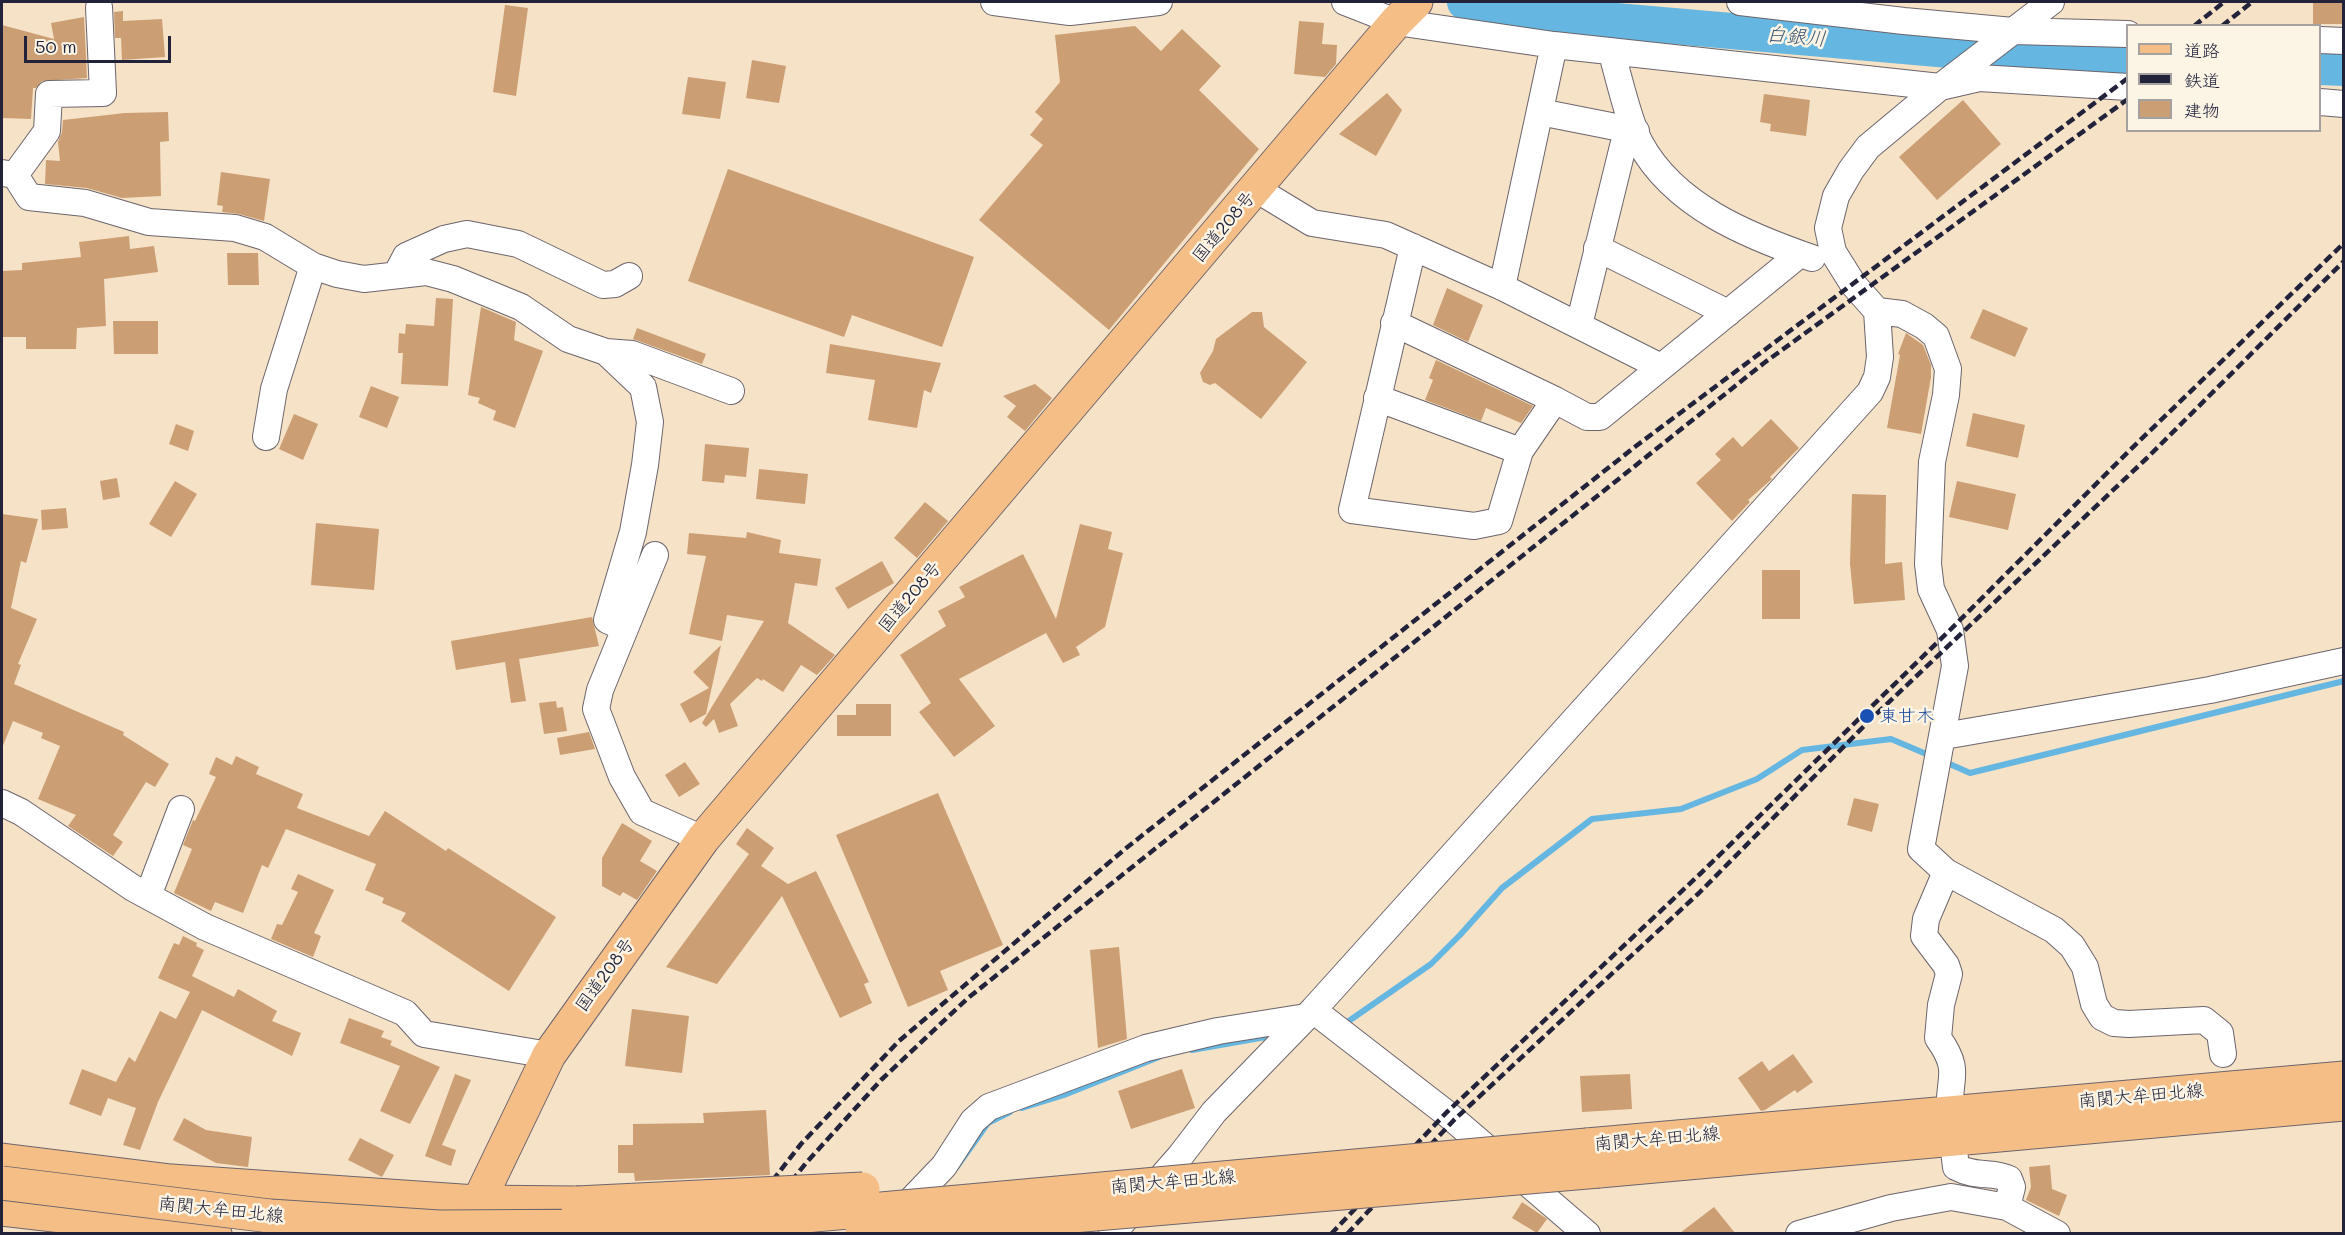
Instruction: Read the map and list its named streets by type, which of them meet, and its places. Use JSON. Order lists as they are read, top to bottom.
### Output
{
  "streets": {
    "main road": ["国道208号", "南関大牟田北線"]
  },
  "water": ["白銀川"],
  "places": ["東甘木"],
  "legend": ["道路", "鉄道", "建物"],
  "scale_bar": "50 m"
}
